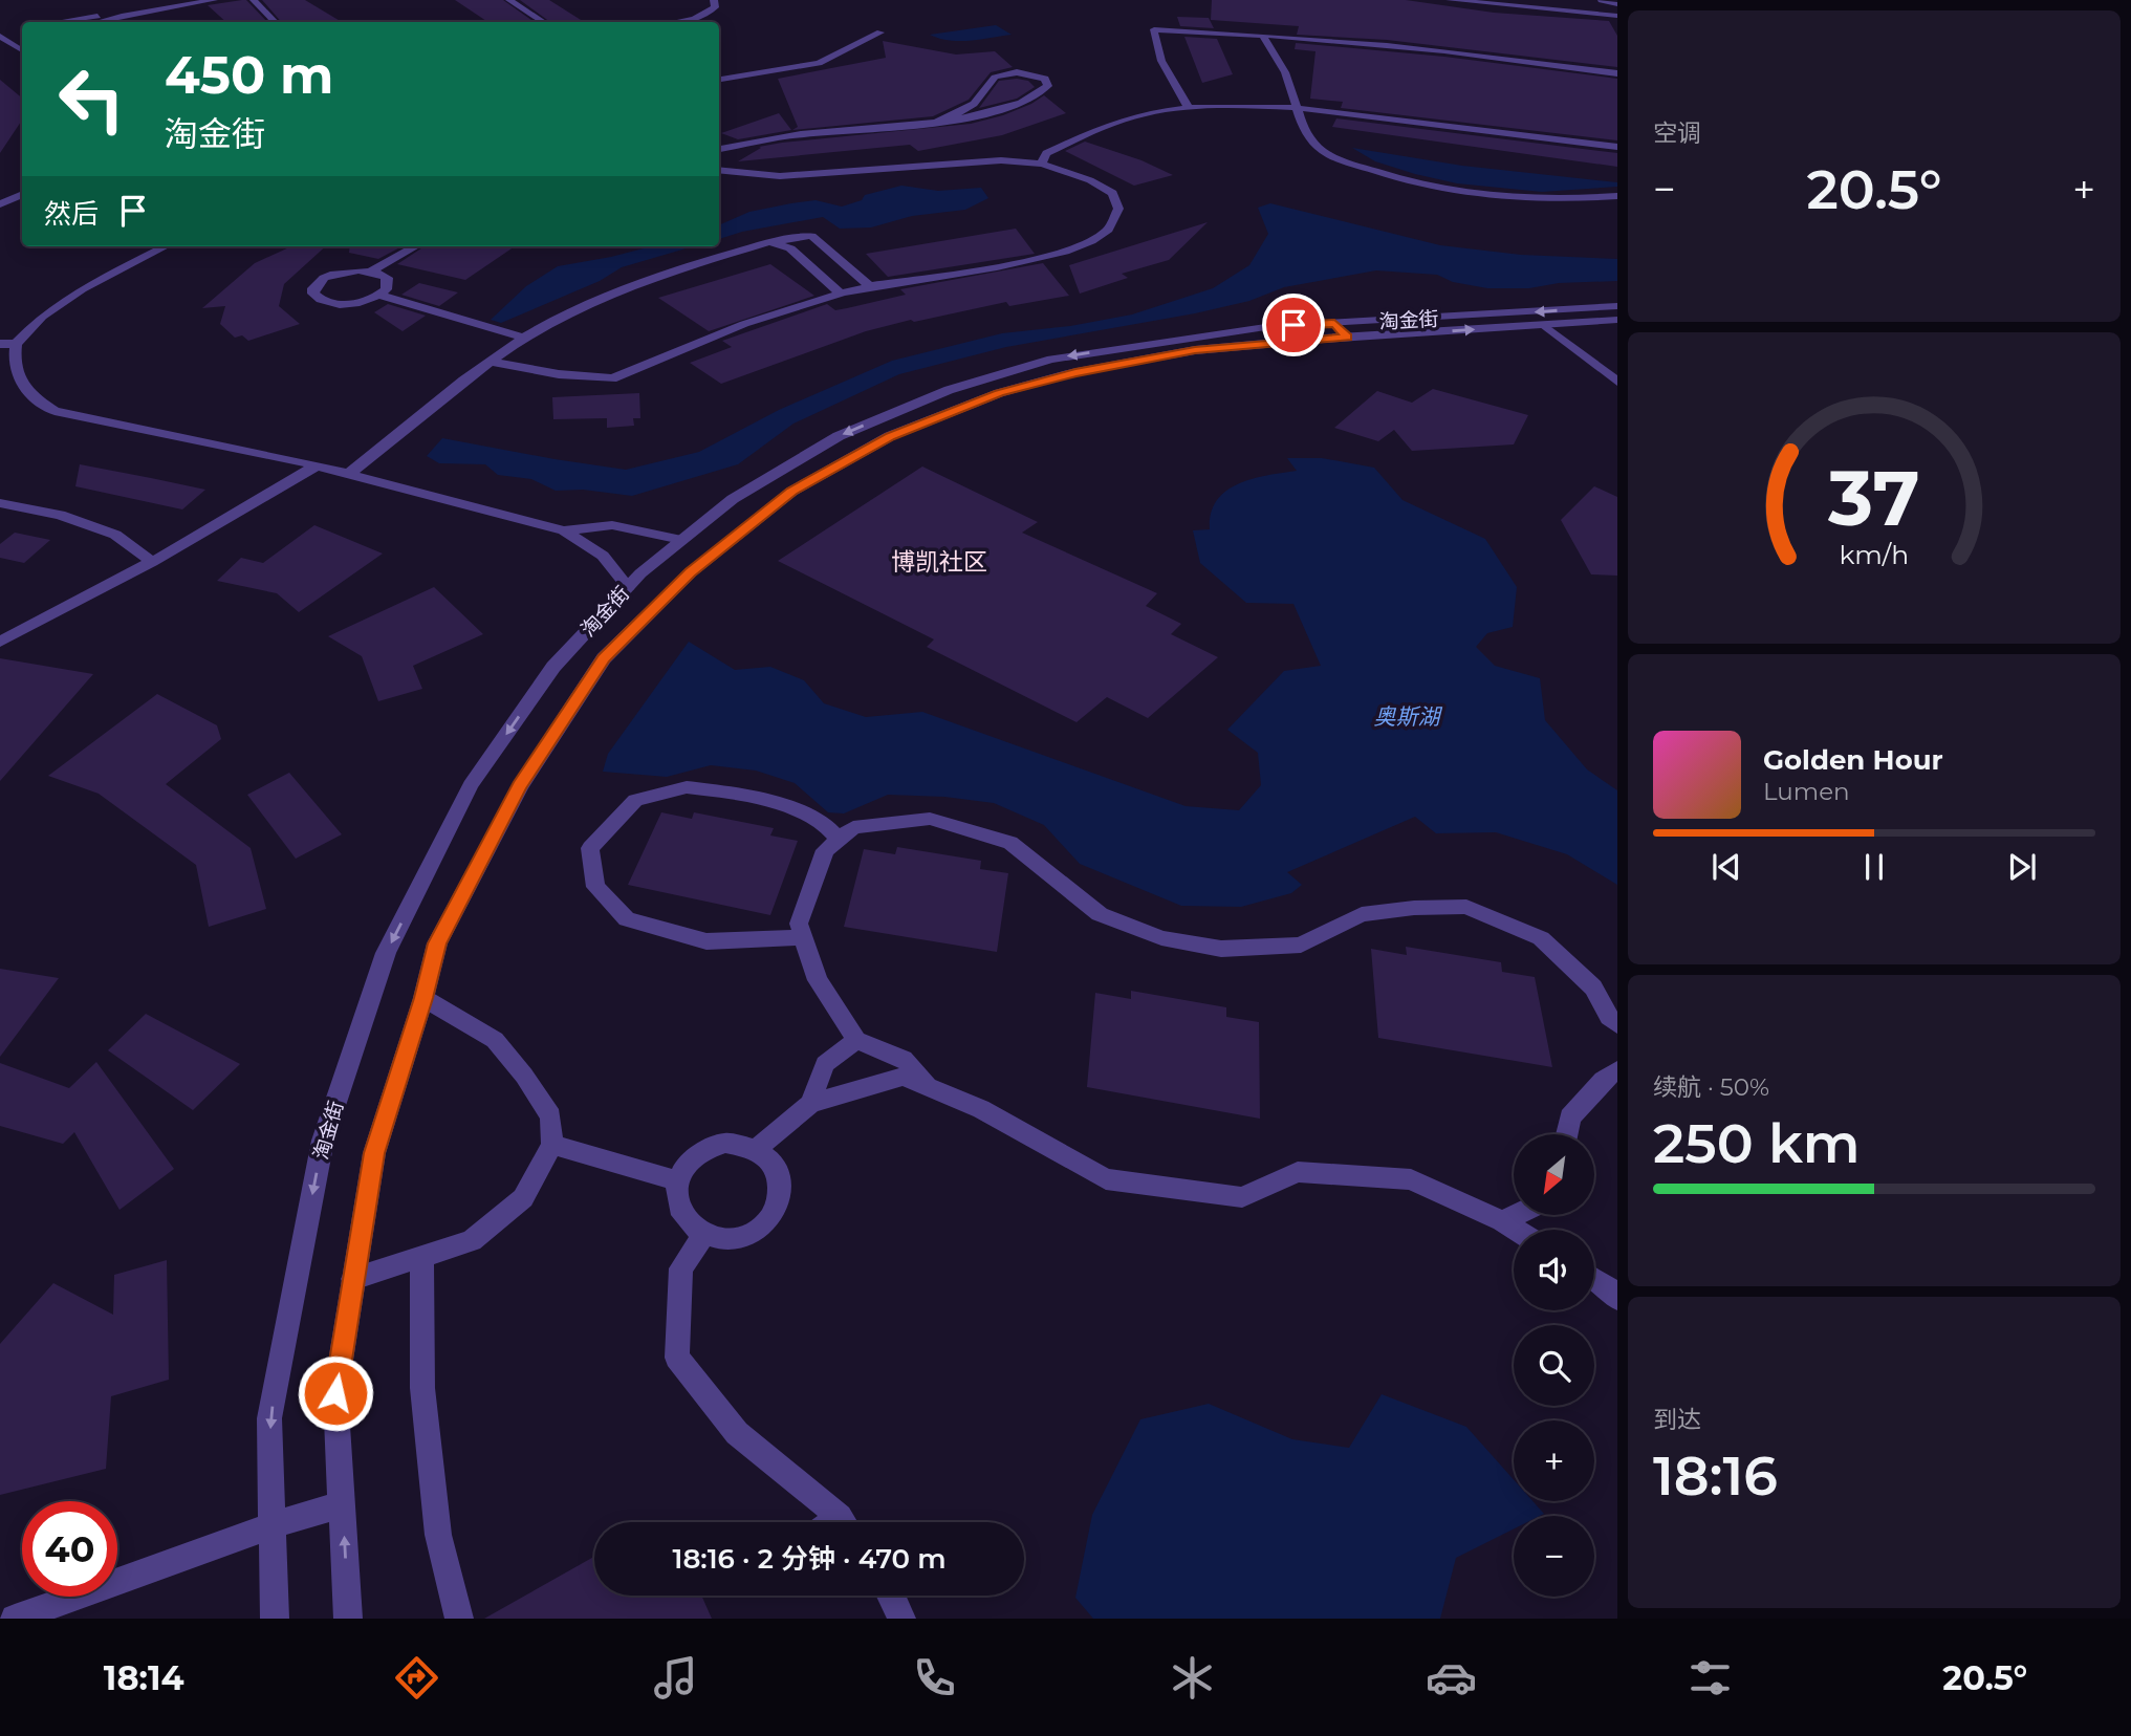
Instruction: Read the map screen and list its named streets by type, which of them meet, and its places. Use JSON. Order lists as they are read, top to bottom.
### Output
{
  "streets": {
    "street": ["淘金街"]
  },
  "districts": ["博凯社区"],
  "water": ["奥斯湖"],
  "north": "bottom left",
  "page": {
    "tile": [
      "空调",
      ["续航 · 50%", "250 km"],
      ["到达", "18:16"]
    ],
    "turn": ["450 m", "淘金街"],
    "heat": ["−", "20.5°", "+"],
    "then": "然后",
    "song": ["Golden Hour", "Lumen"],
    "map_buttons": ["+", "−"],
    "limit": "40",
    "trip": "18:16 · 2 分钟 · 470 m",
    "tabs": ["18:14", "20.5°"],
    "gauge": ["37", "km/h"]
  }
}
